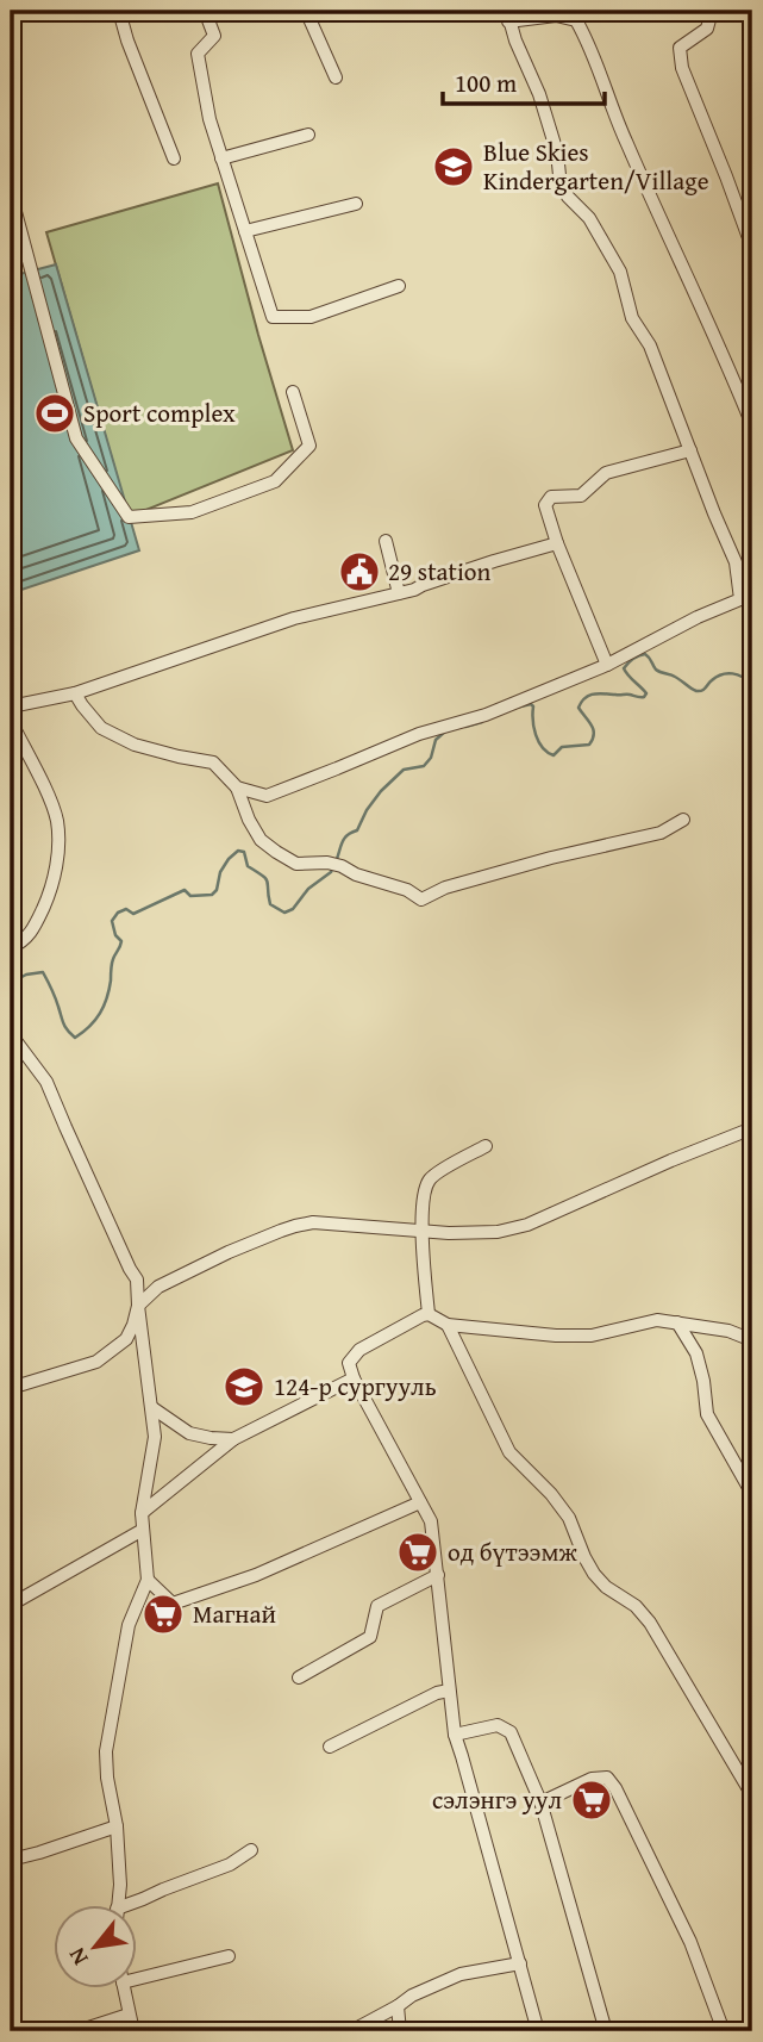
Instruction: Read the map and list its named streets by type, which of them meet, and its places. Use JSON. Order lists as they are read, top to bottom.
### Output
{
  "places": {
    "school or university": ["Blue Skies Kindergarten/Village", "124-р сургууль"],
    "sports": ["Sport complex"],
    "public building": ["29 station"],
    "supermarket": ["од бүтээмж", "Магнай", "сэлэнгэ уул"]
  },
  "scale_bar": "100 m",
  "north": "bottom left"
}
